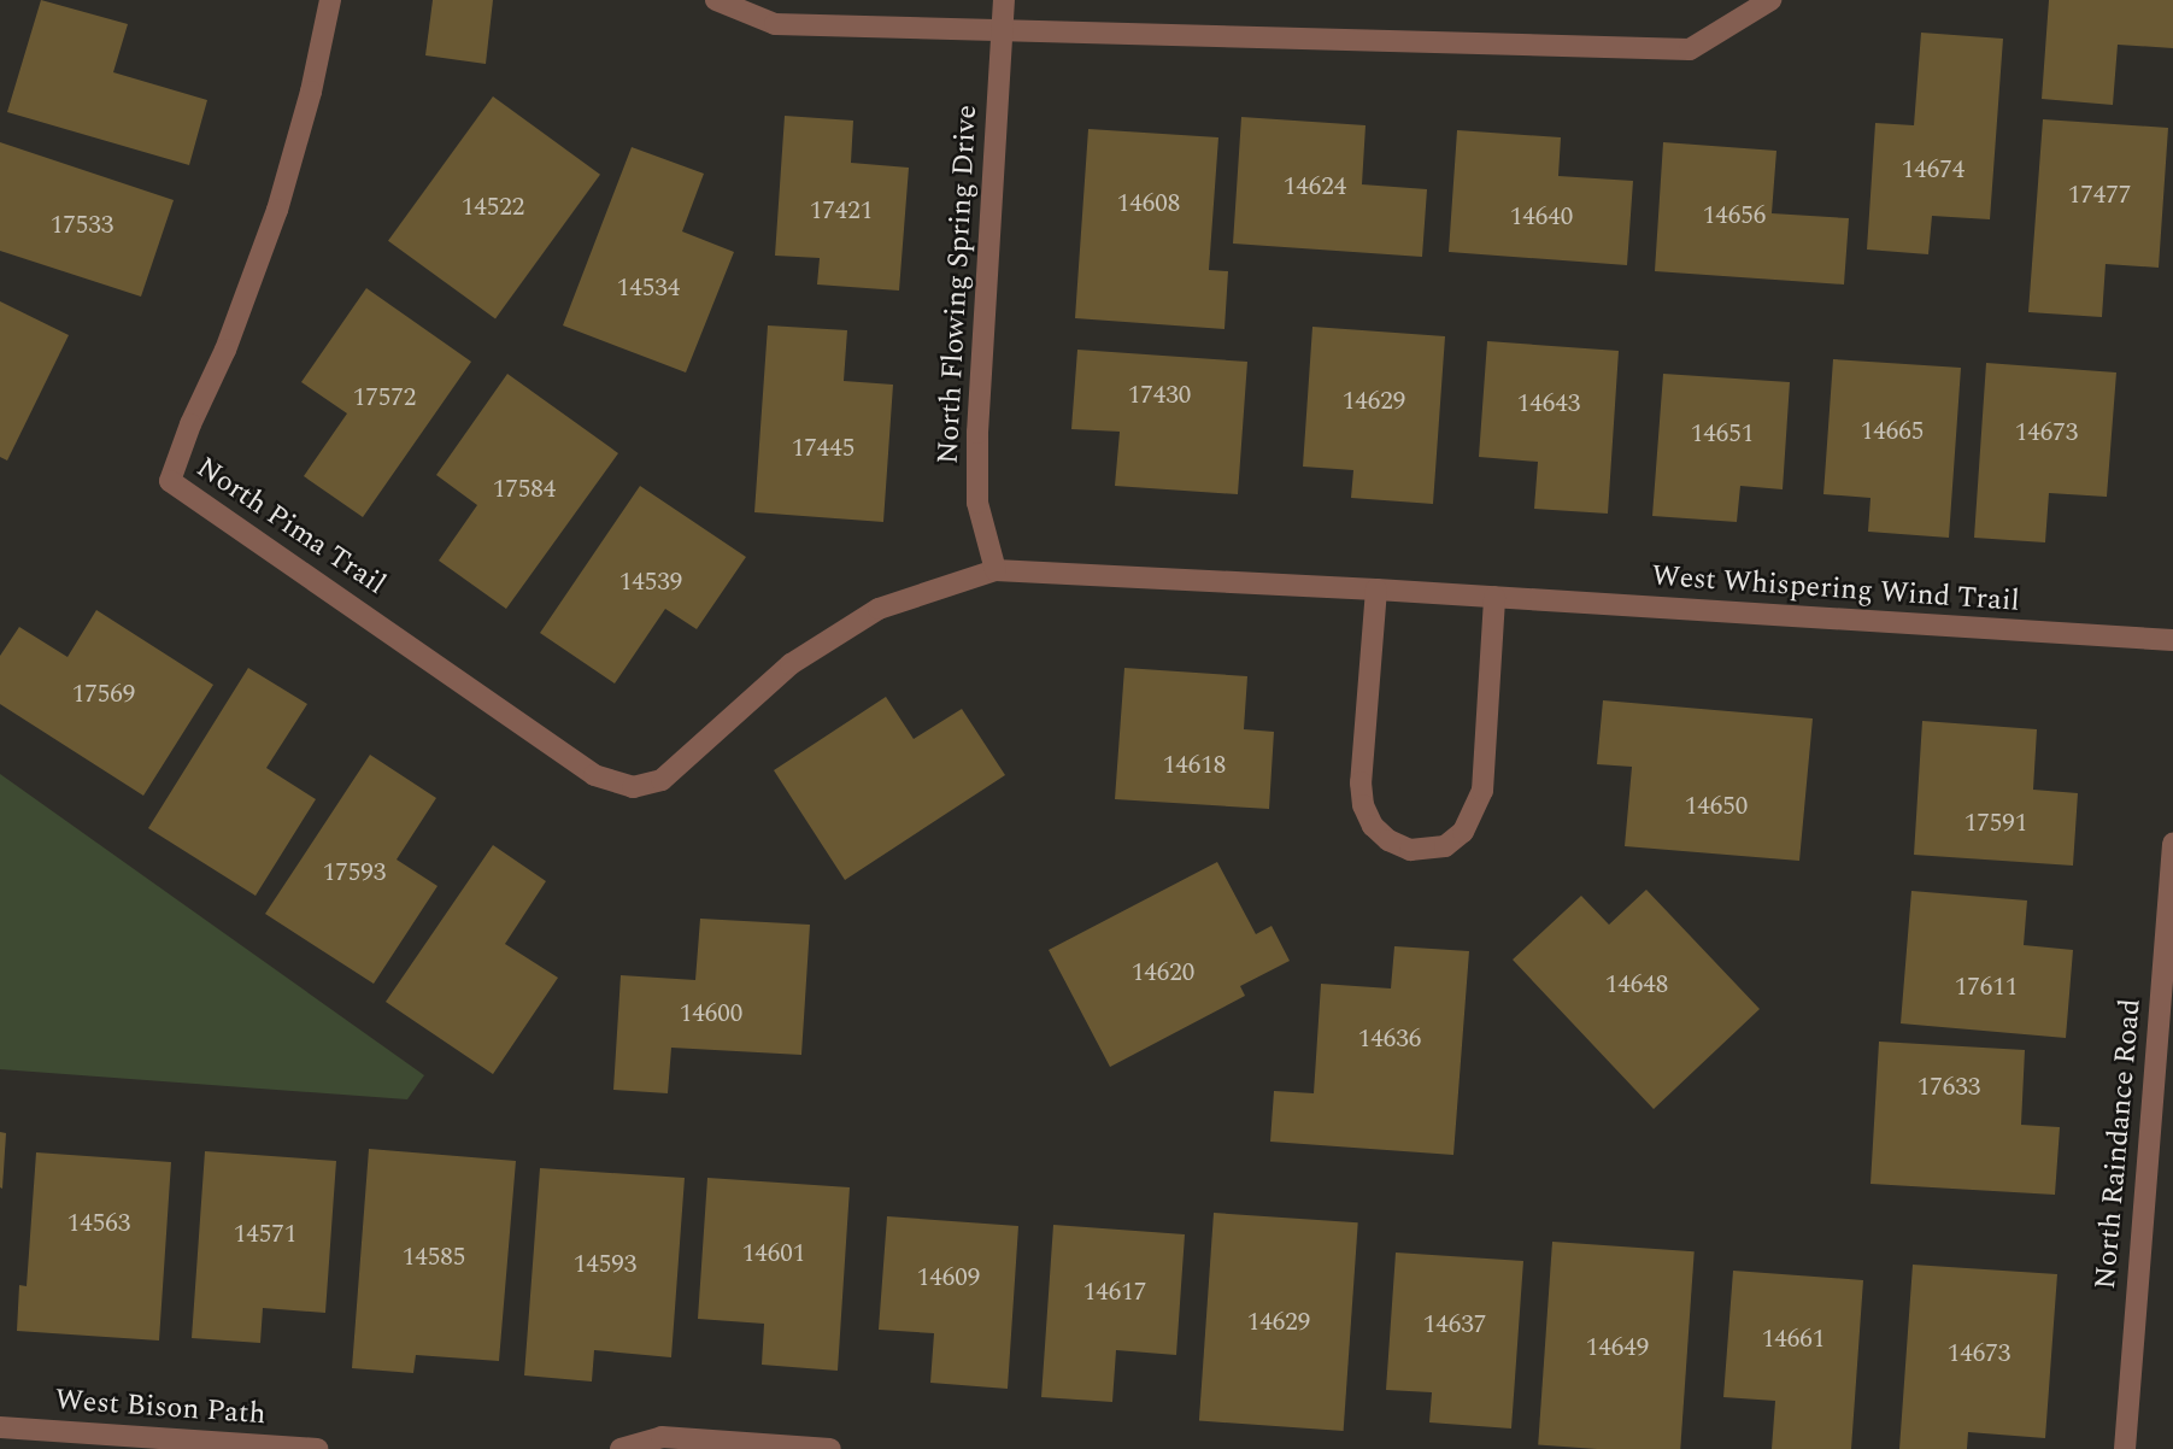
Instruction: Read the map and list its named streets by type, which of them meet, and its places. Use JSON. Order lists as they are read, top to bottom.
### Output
{
  "streets": {
    "street": [
      "North Flowing Spring Drive",
      "North Pima Trail",
      "West Whispering Wind Trail",
      "North Raindance Road",
      "West Bison Path"
    ]
  },
  "crossings": [
    ["North Flowing Spring Drive", "West Whispering Wind Trail"],
    ["North Pima Trail", "West Whispering Wind Trail"]
  ],
  "house_numbers": [
    "14674",
    "14624",
    "17477",
    "14608",
    "14522",
    "17421",
    "14656",
    "14640",
    "17533",
    "14534",
    "17430",
    "17572",
    "14629",
    "14643",
    "14665",
    "14673",
    "14651",
    "17445",
    "17584",
    "14539",
    "17569",
    "14618",
    "14650",
    "17591",
    "17593",
    "14620",
    "14648",
    "17611",
    "14600",
    "14636",
    "17633",
    "14563",
    "14571",
    "14601",
    "14585",
    "14593",
    "14609",
    "14617",
    "14629",
    "14637",
    "14661",
    "14649",
    "14673"
  ]
}
